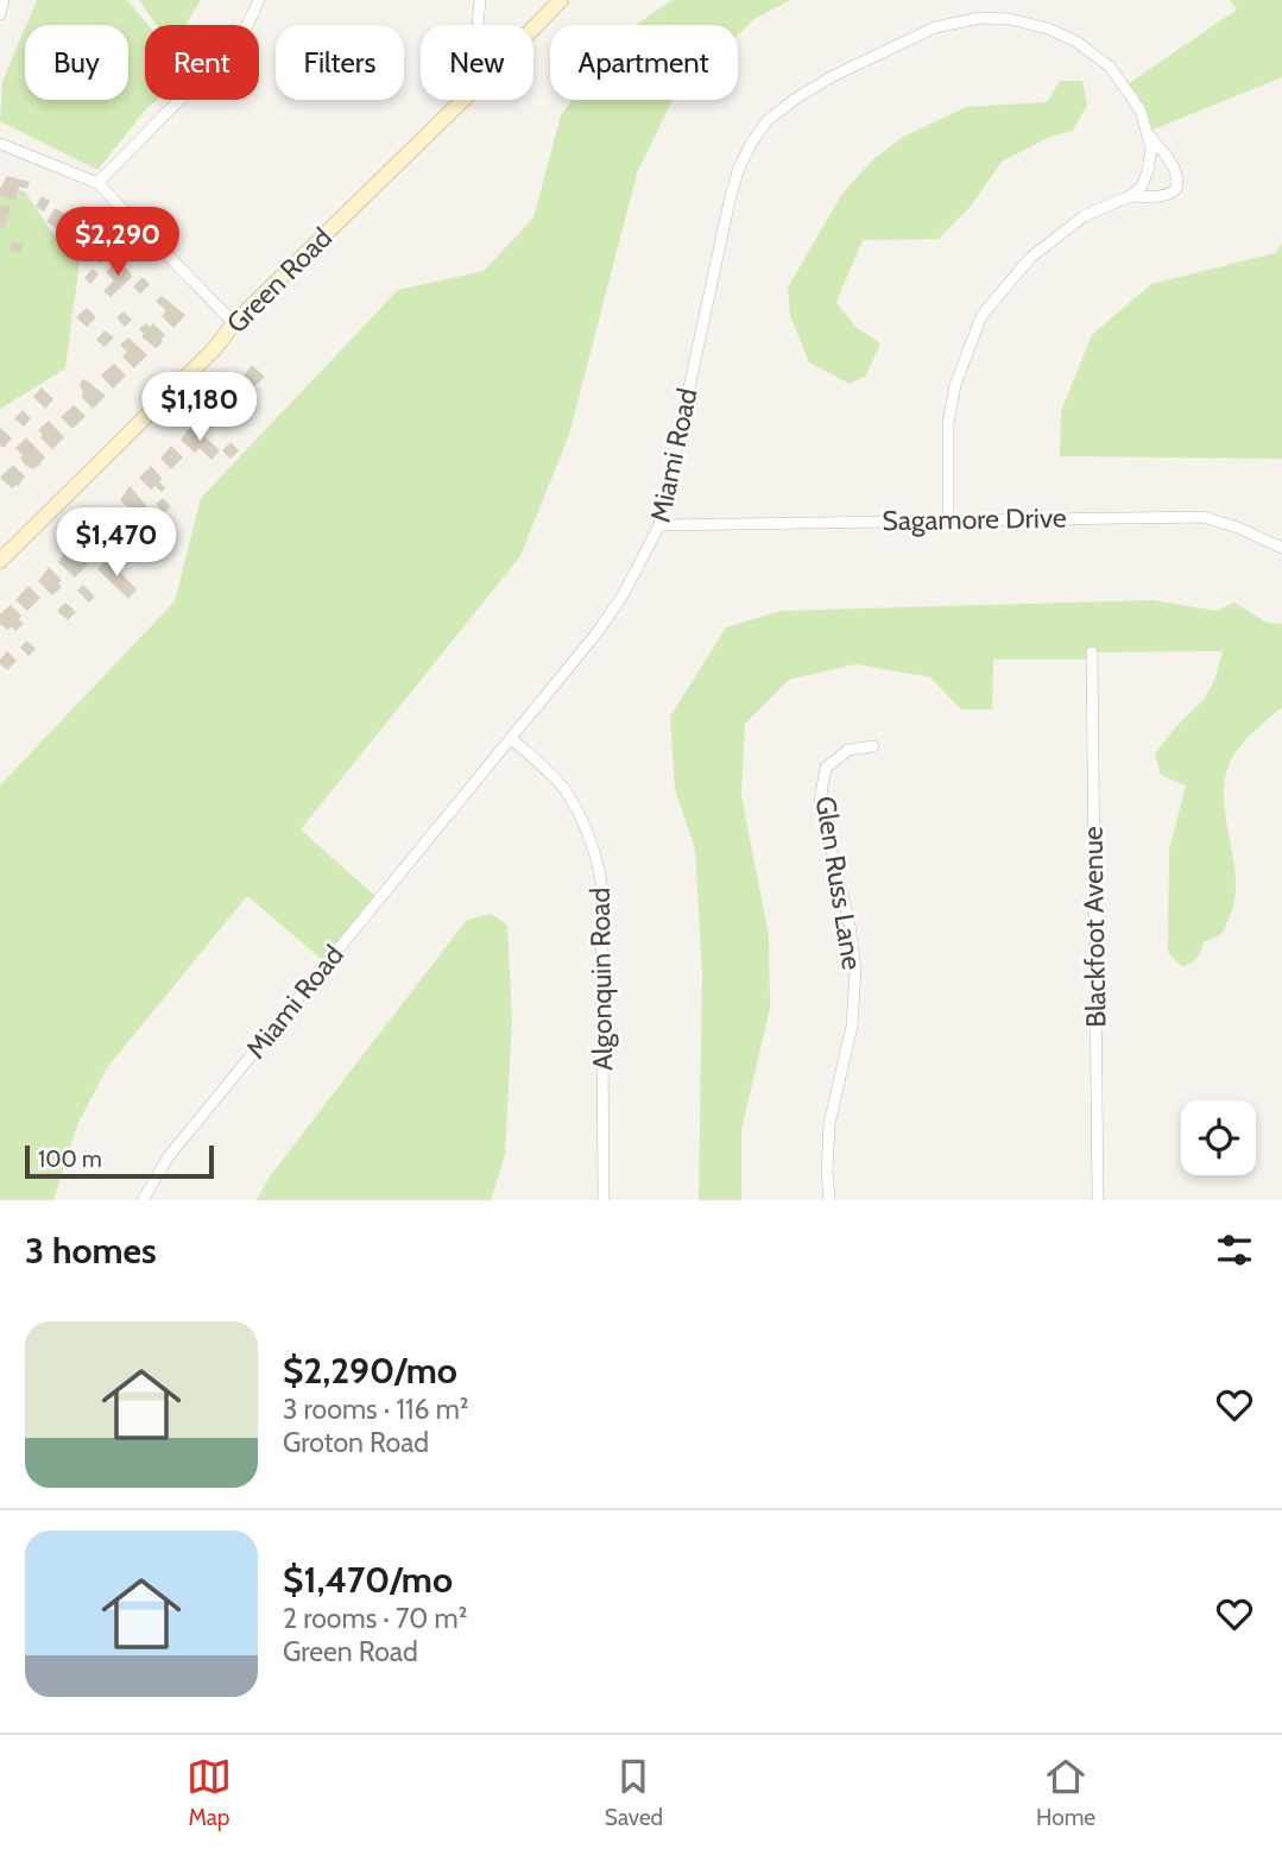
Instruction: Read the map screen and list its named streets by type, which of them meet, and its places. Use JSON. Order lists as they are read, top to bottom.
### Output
{
  "streets": {
    "main road": ["Green Road"],
    "street": [
      "Miami Road",
      "Sagamore Drive",
      "Glen Russ Lane",
      "Blackfoot Avenue",
      "Algonquin Road"
    ]
  },
  "crossings": [
    ["Miami Road", "Sagamore Drive"],
    ["Miami Road", "Algonquin Road"]
  ],
  "scale_bar": "100 m",
  "page": {
    "chip": [
      "Buy",
      "Rent",
      "Filters",
      "New",
      "Apartment"
    ],
    "price": ["$2,290", "$1,180", "$1,470"],
    "scale": "100 m",
    "heading": "3 homes",
    "list": [
      {
        "name": "$2,290/mo",
        "note": "3 rooms · 116 m² · Groton Road"
      },
      {
        "name": "$1,470/mo",
        "note": "2 rooms · 70 m² · Green Road"
      }
    ],
    "tabs": ["Map", "Saved", "Home"]
  }
}
